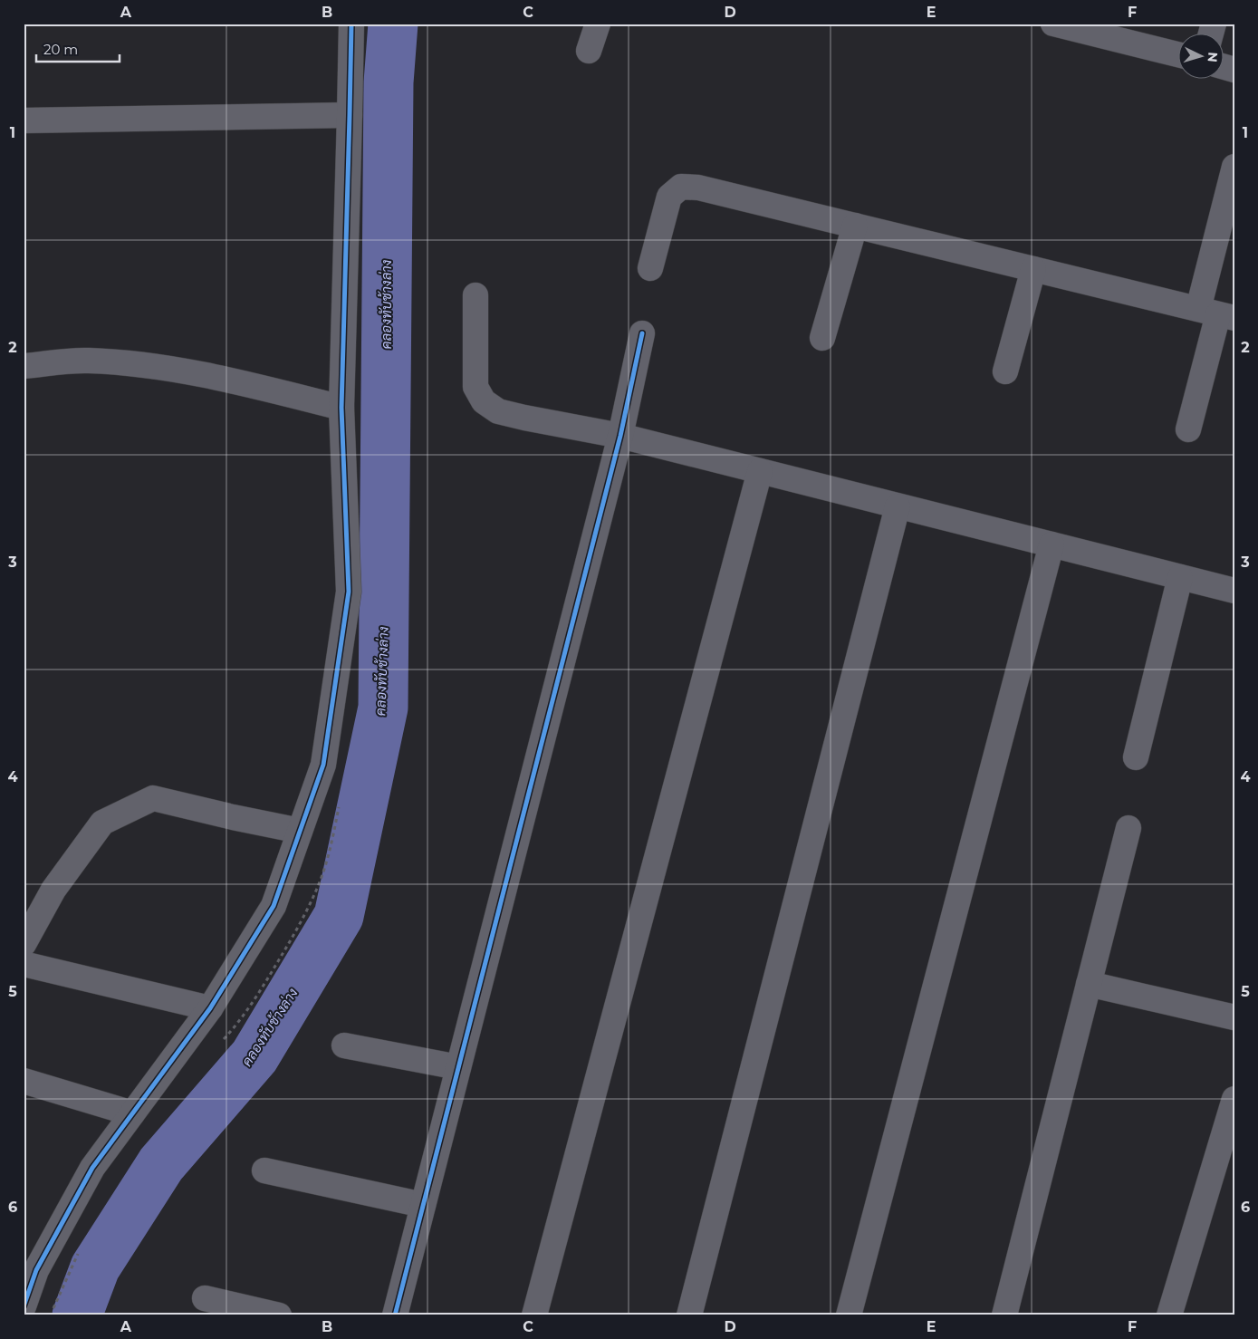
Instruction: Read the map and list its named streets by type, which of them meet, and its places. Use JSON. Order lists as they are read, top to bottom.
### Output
{
  "water": ["คลองทับช้างล่าง"],
  "scale_bar": "20 m",
  "north": "right",
  "grid": {
    "columns": [
      "A",
      "B",
      "C",
      "D",
      "E",
      "F"
    ],
    "rows": [
      "1",
      "2",
      "3",
      "4",
      "5",
      "6"
    ]
  }
}
